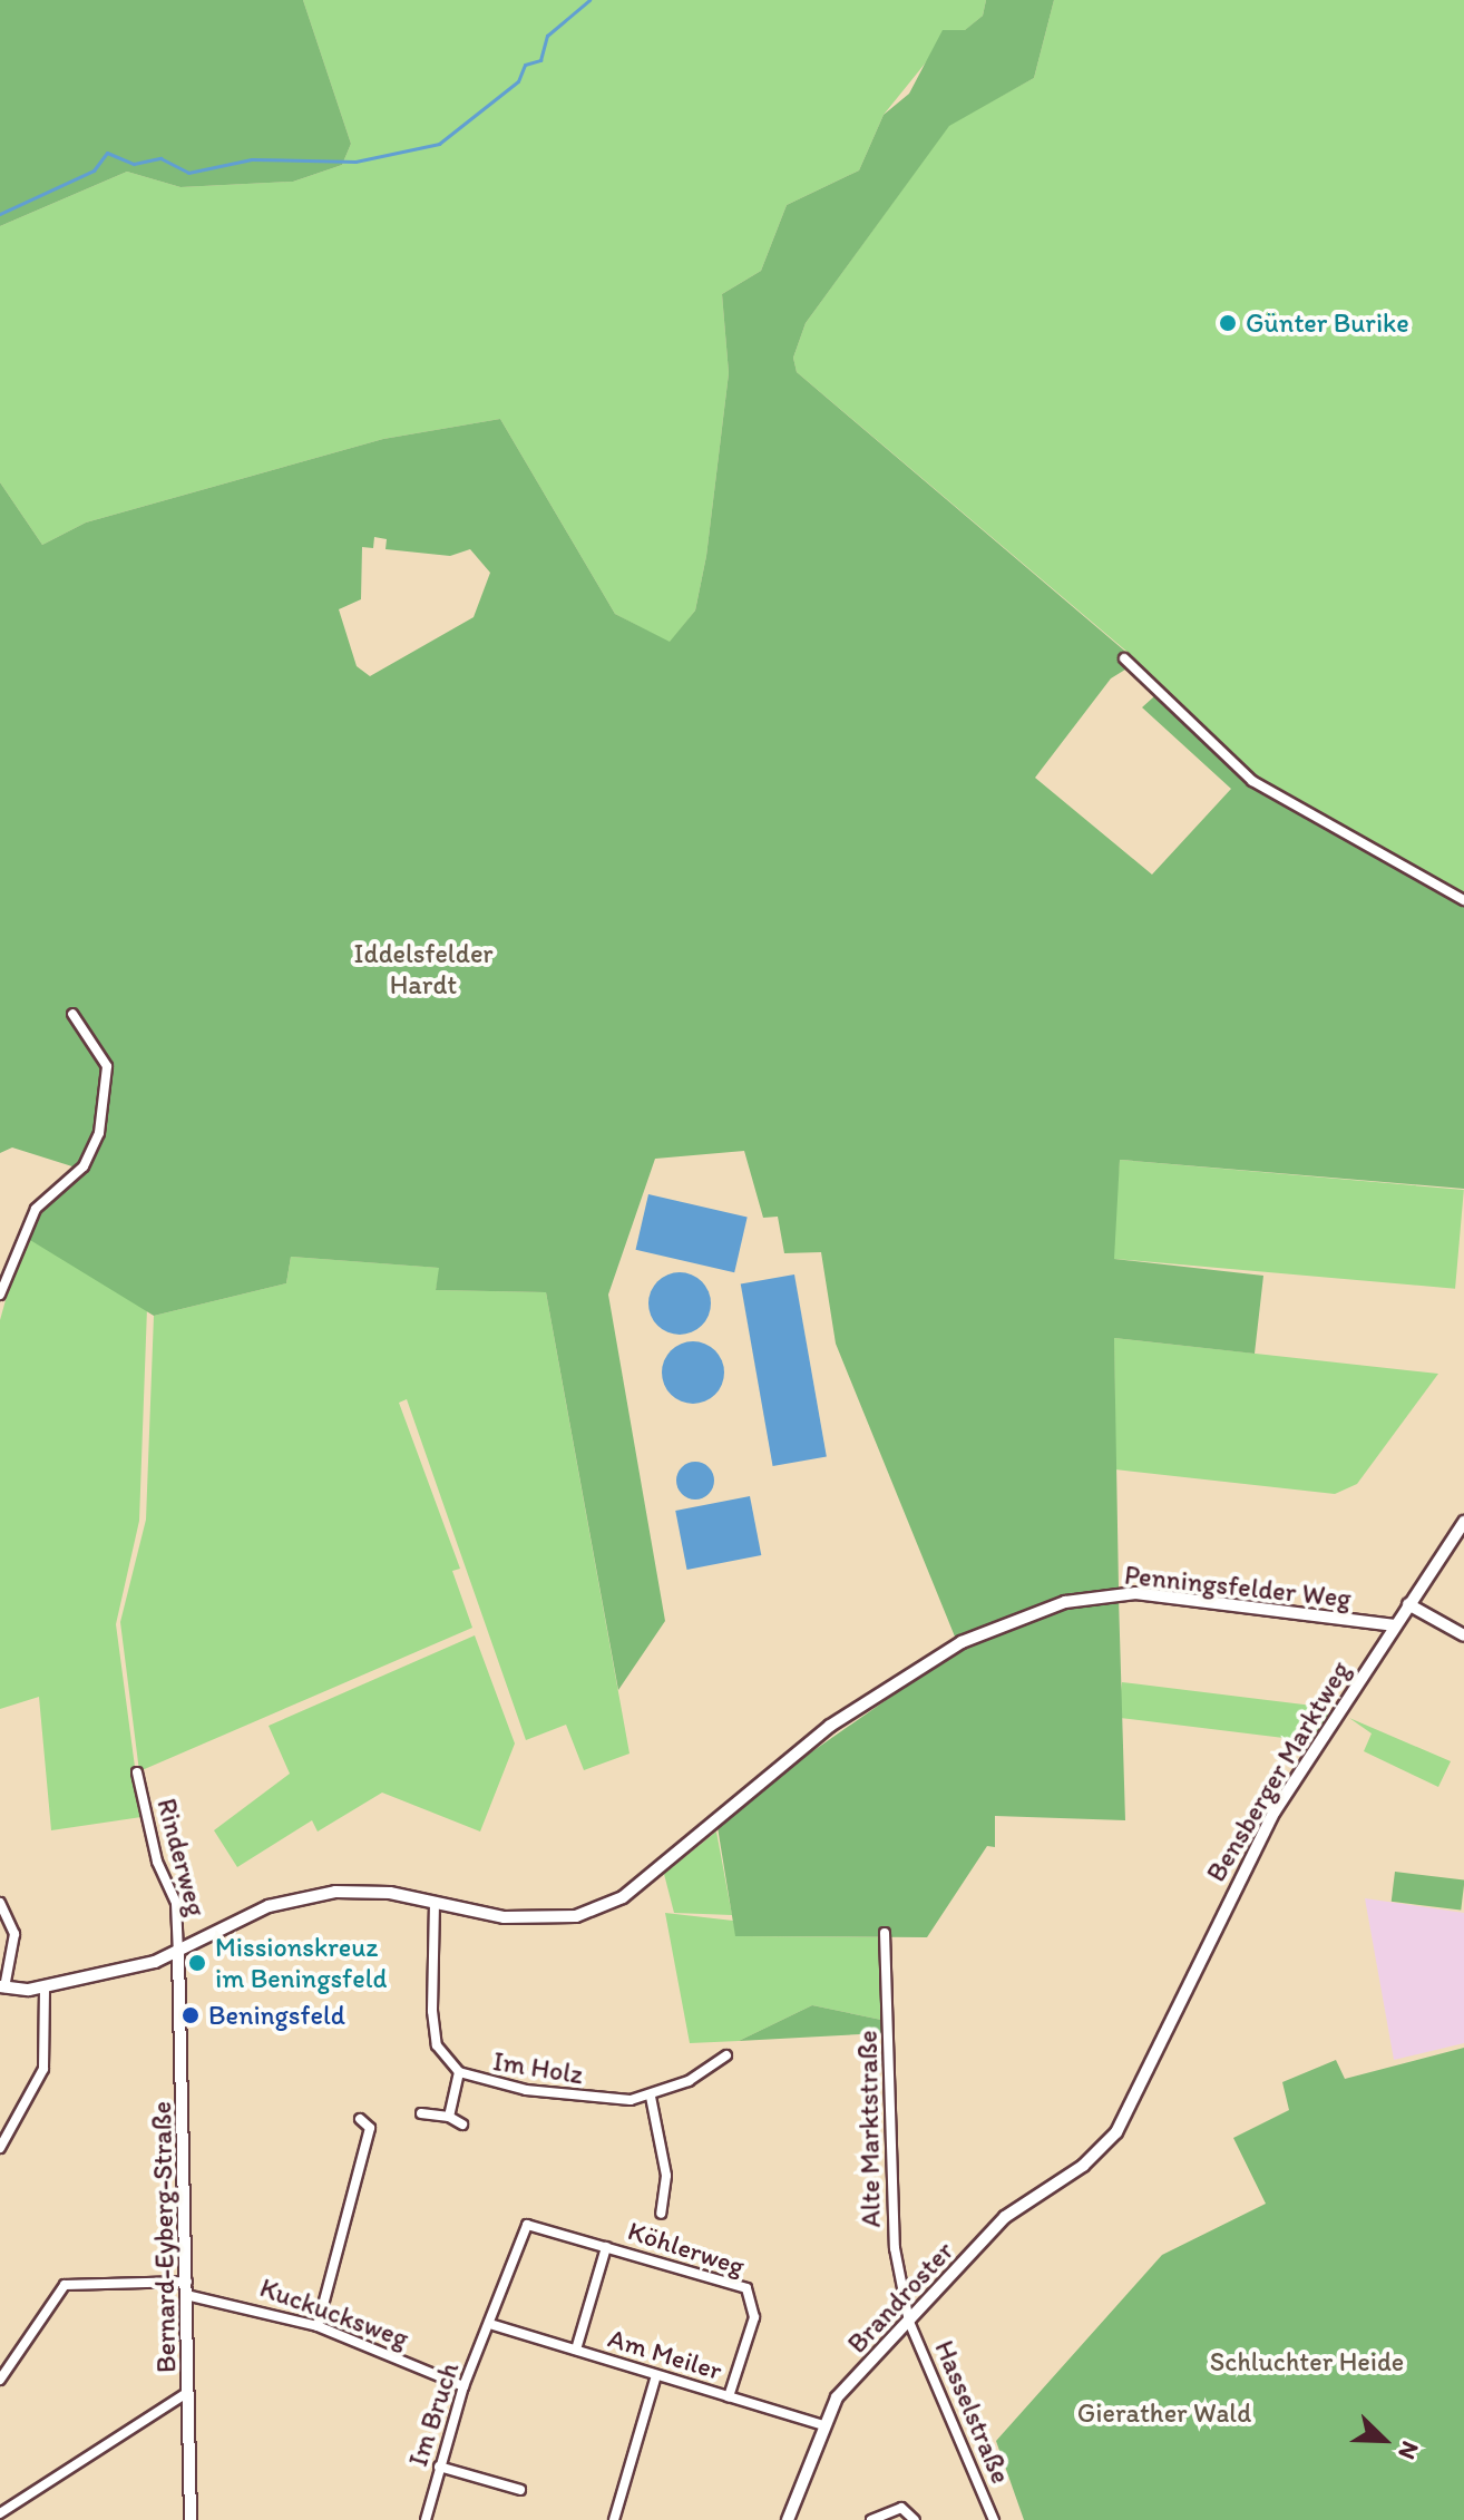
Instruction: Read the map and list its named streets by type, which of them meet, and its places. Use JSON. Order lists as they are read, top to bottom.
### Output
{
  "streets": {
    "street": [
      "Penningsfelder Weg",
      "Bensberger Marktweg",
      "Rinderweg",
      "Im Holz",
      "Alte Marktstraße",
      "Bernard-Eyberg-Straße",
      "Köhlerweg",
      "Brandroster",
      "Kuckucksweg",
      "Am Meiler",
      "Hasselstraße",
      "Im Bruch"
    ]
  },
  "crossings": [
    ["Penningsfelder Weg", "Bensberger Marktweg"],
    ["Penningsfelder Weg", "Im Holz"],
    ["Bensberger Marktweg", "Brandroster"],
    ["Rinderweg", "Bernard-Eyberg-Straße"],
    ["Alte Marktstraße", "Brandroster"],
    ["Alte Marktstraße", "Hasselstraße"],
    ["Bernard-Eyberg-Straße", "Kuckucksweg"],
    ["Köhlerweg", "Am Meiler"],
    ["Köhlerweg", "Im Bruch"],
    ["Brandroster", "Am Meiler"],
    ["Brandroster", "Hasselstraße"],
    ["Kuckucksweg", "Im Bruch"],
    ["Am Meiler", "Im Bruch"]
  ],
  "parks": ["Iddelsfelder Hardt", "Schluchter Heide", "Gierather Wald"],
  "places": ["Günter Burike", "Missionskreuz im Beningsfeld", "Beningsfeld"],
  "north": "bottom right"
}
